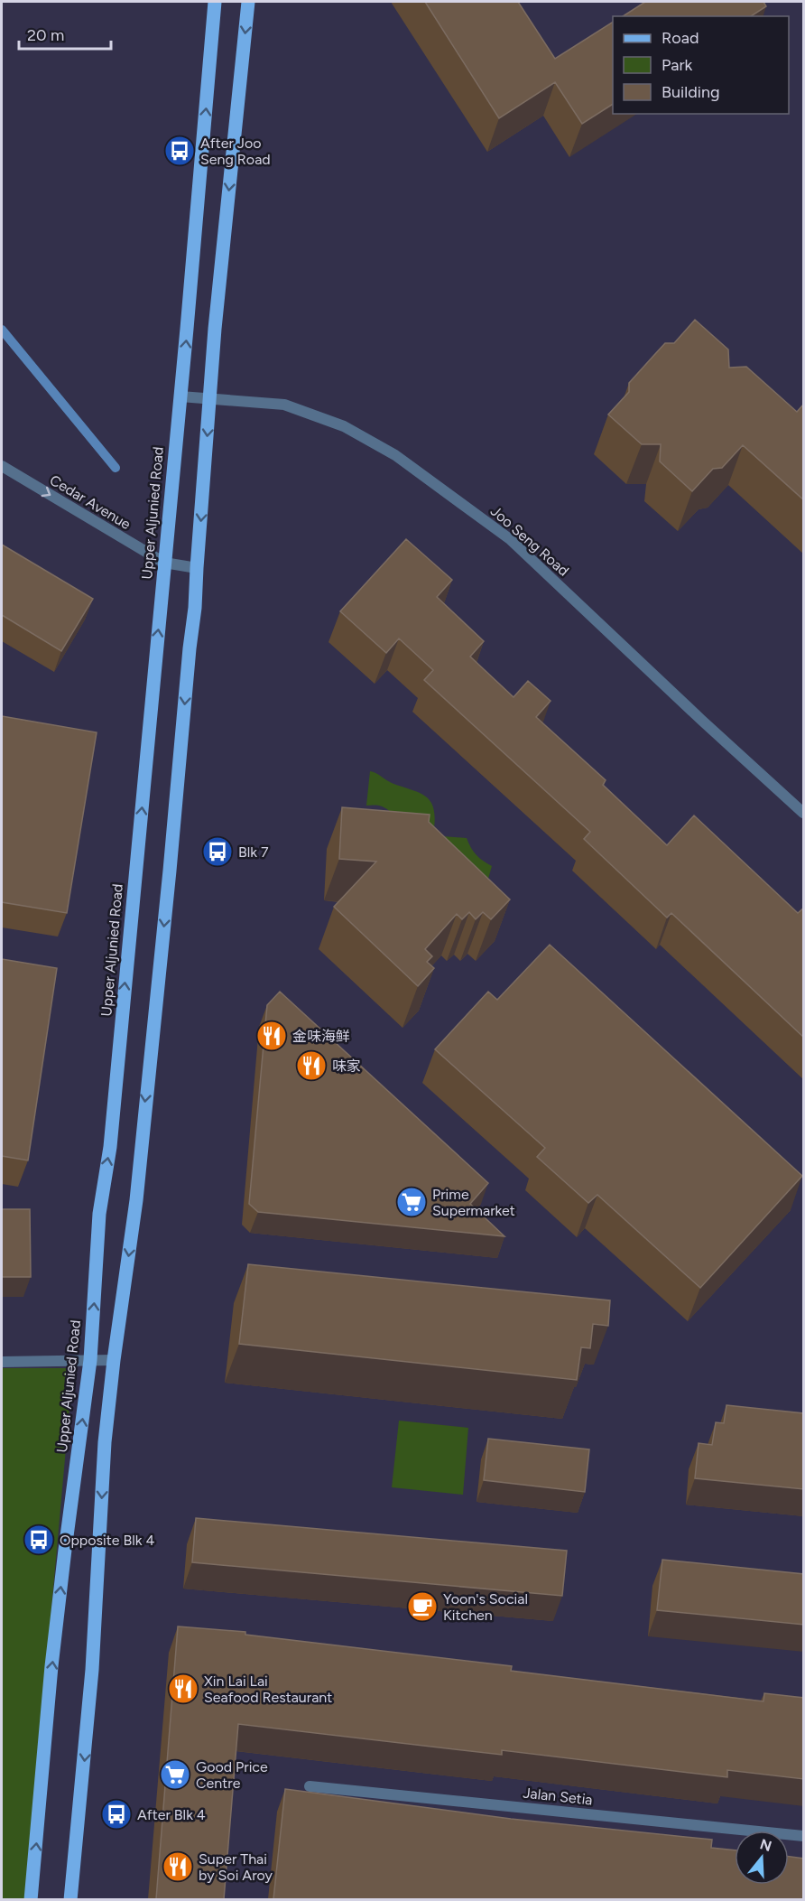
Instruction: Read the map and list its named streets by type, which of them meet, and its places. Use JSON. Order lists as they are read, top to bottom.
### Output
{
  "streets": {
    "main road": ["Upper Aljunied Road"],
    "street": ["Cedar Avenue", "Joo Seng Road", "Jalan Setia"]
  },
  "crossings": [
    ["Cedar Avenue", "Upper Aljunied Road"],
    ["Upper Aljunied Road", "Joo Seng Road"]
  ],
  "one_way": ["Cedar Avenue"],
  "places": {
    "bus stop": [
      "After Joo Seng Road",
      "Blk 7",
      "Opposite Blk 4",
      "After Blk 4"
    ],
    "restaurant": [
      "金味海鲜",
      "味家",
      "Xin Lai Lai Seafood Restaurant",
      "Super Thai by Soi Aroy"
    ],
    "supermarket": ["Prime Supermarket", "Good Price Centre"],
    "cafe": ["Yoon's Social Kitchen"]
  },
  "legend": ["Road", "Park", "Building"],
  "scale_bar": "20 m",
  "north": "top"
}
